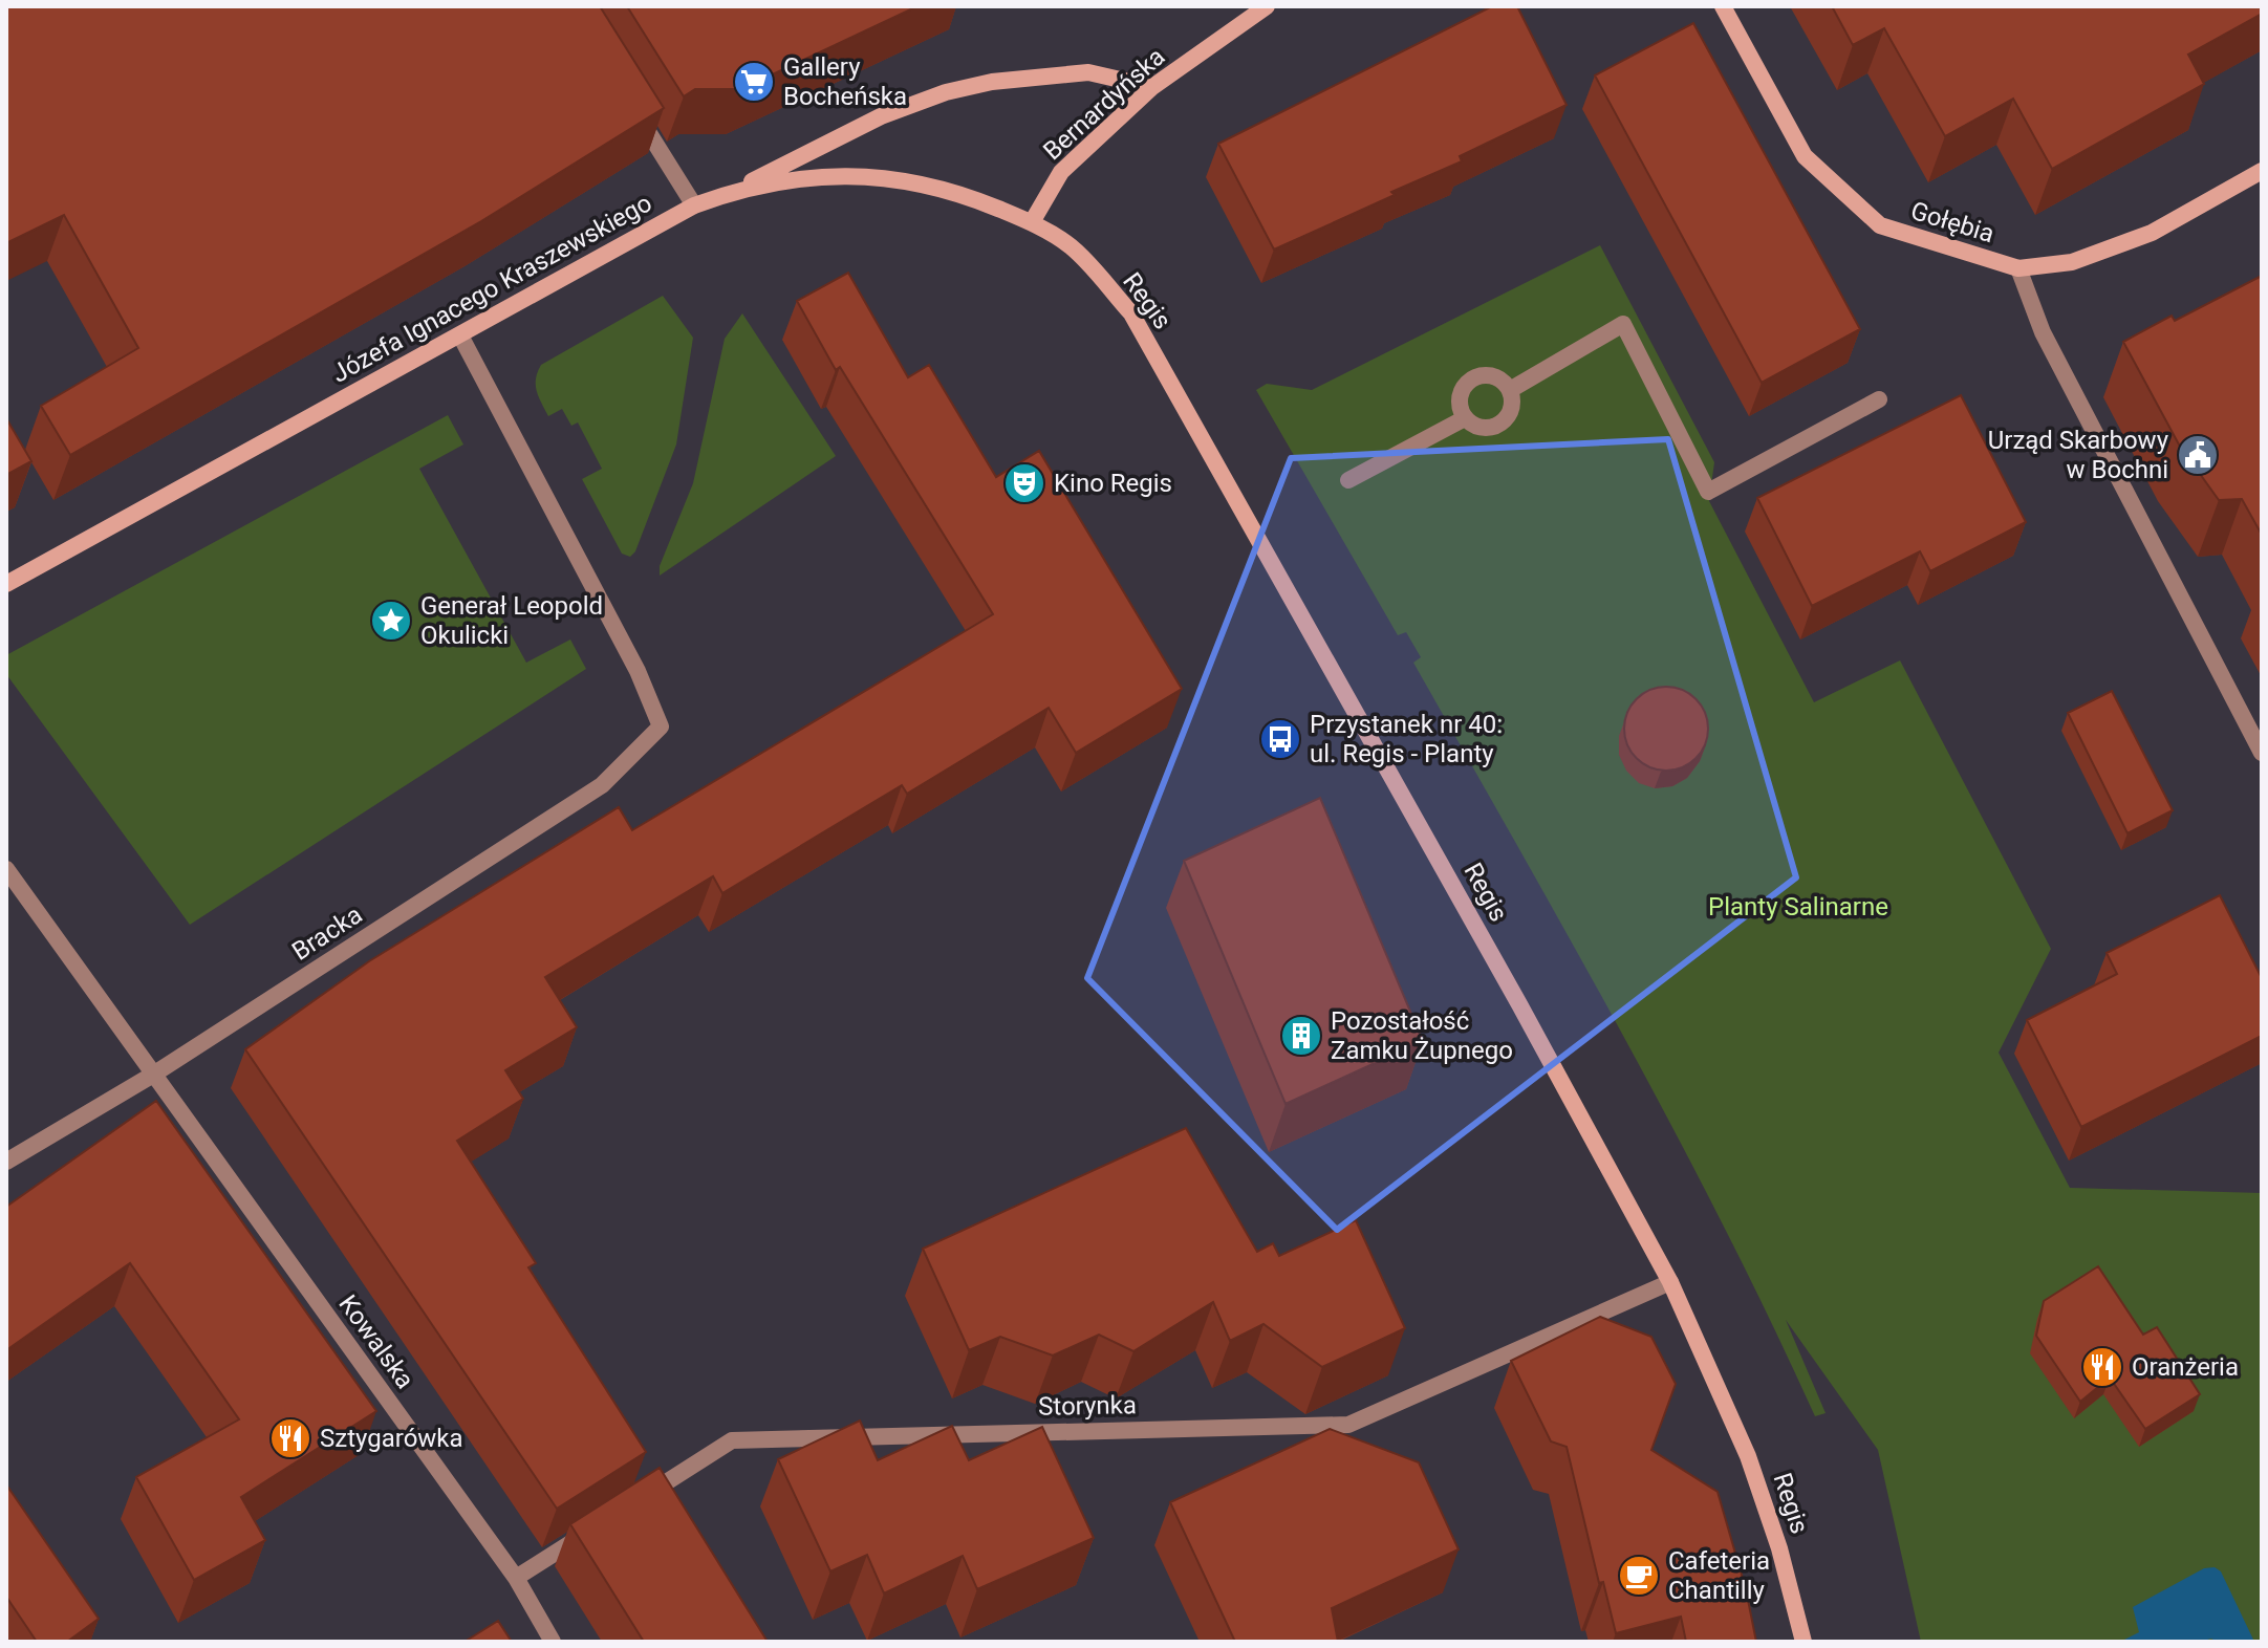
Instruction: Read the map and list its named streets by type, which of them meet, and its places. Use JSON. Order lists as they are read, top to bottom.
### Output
{
  "streets": {
    "street": [
      "Bernardyńska",
      "Gołębia",
      "Józefa Ignacego Kraszewskiego",
      "Regis",
      "Bracka",
      "Kowalska",
      "Storynka"
    ]
  },
  "crossings": [
    ["Bernardyńska", "Józefa Ignacego Kraszewskiego"],
    ["Bernardyńska", "Regis"],
    ["Józefa Ignacego Kraszewskiego", "Regis"],
    ["Józefa Ignacego Kraszewskiego", "Bracka"],
    ["Regis", "Storynka"],
    ["Bracka", "Kowalska"]
  ],
  "parks": ["Planty Salinarne"],
  "places": {
    "supermarket": ["Gallery Bocheńska"],
    "public building": ["Urząd Skarbowy w Bochni"],
    "theatre": ["Kino Regis"],
    "place": ["Generał Leopold Okulicki"],
    "bus stop": ["Przystanek nr 40: ul. Regis - Planty"],
    "building": ["Pozostałość Zamku Żupnego"],
    "restaurant": ["Oranżeria", "Sztygarówka"],
    "cafe": ["Cafeteria Chantilly"]
  }
}
